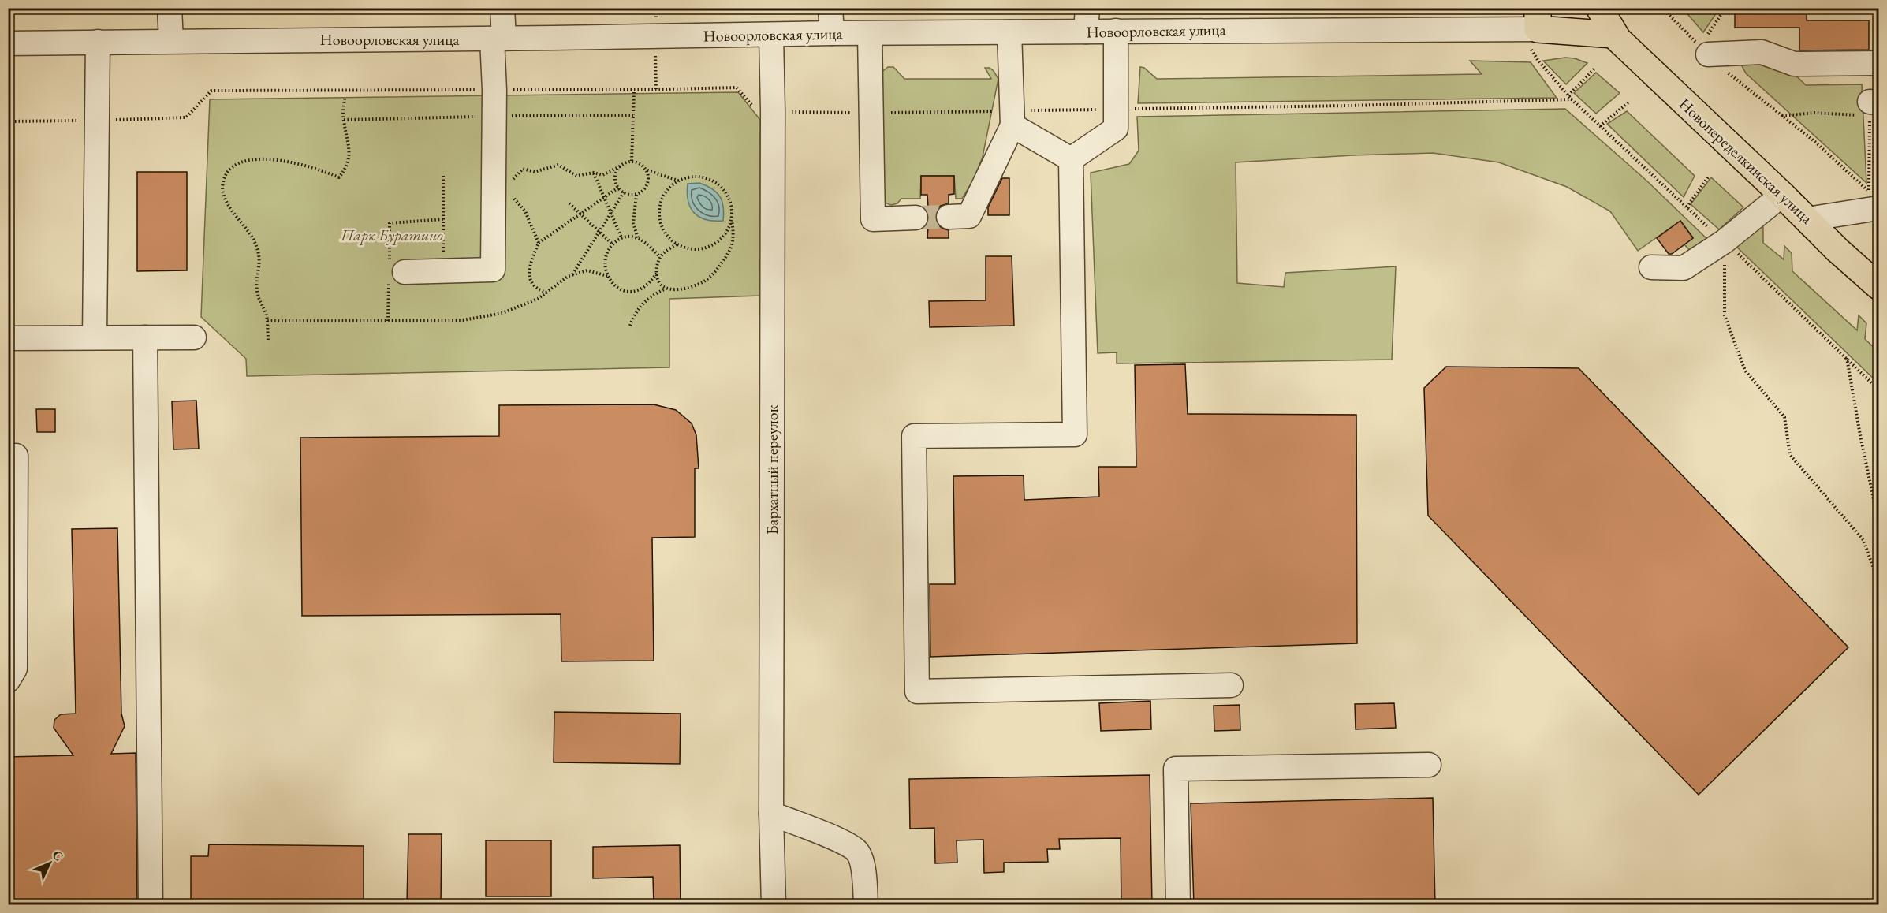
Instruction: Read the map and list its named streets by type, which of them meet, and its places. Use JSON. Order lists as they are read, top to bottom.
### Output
{
  "streets": {
    "main road": ["Новопеределкинская улица"],
    "street": ["Новоорловская улица", "Бархатный переулок"]
  },
  "crossings": [
    ["Новоорловская улица", "Бархатный переулок"]
  ],
  "parks": ["Парк Буратино"],
  "north": "top right"
}
